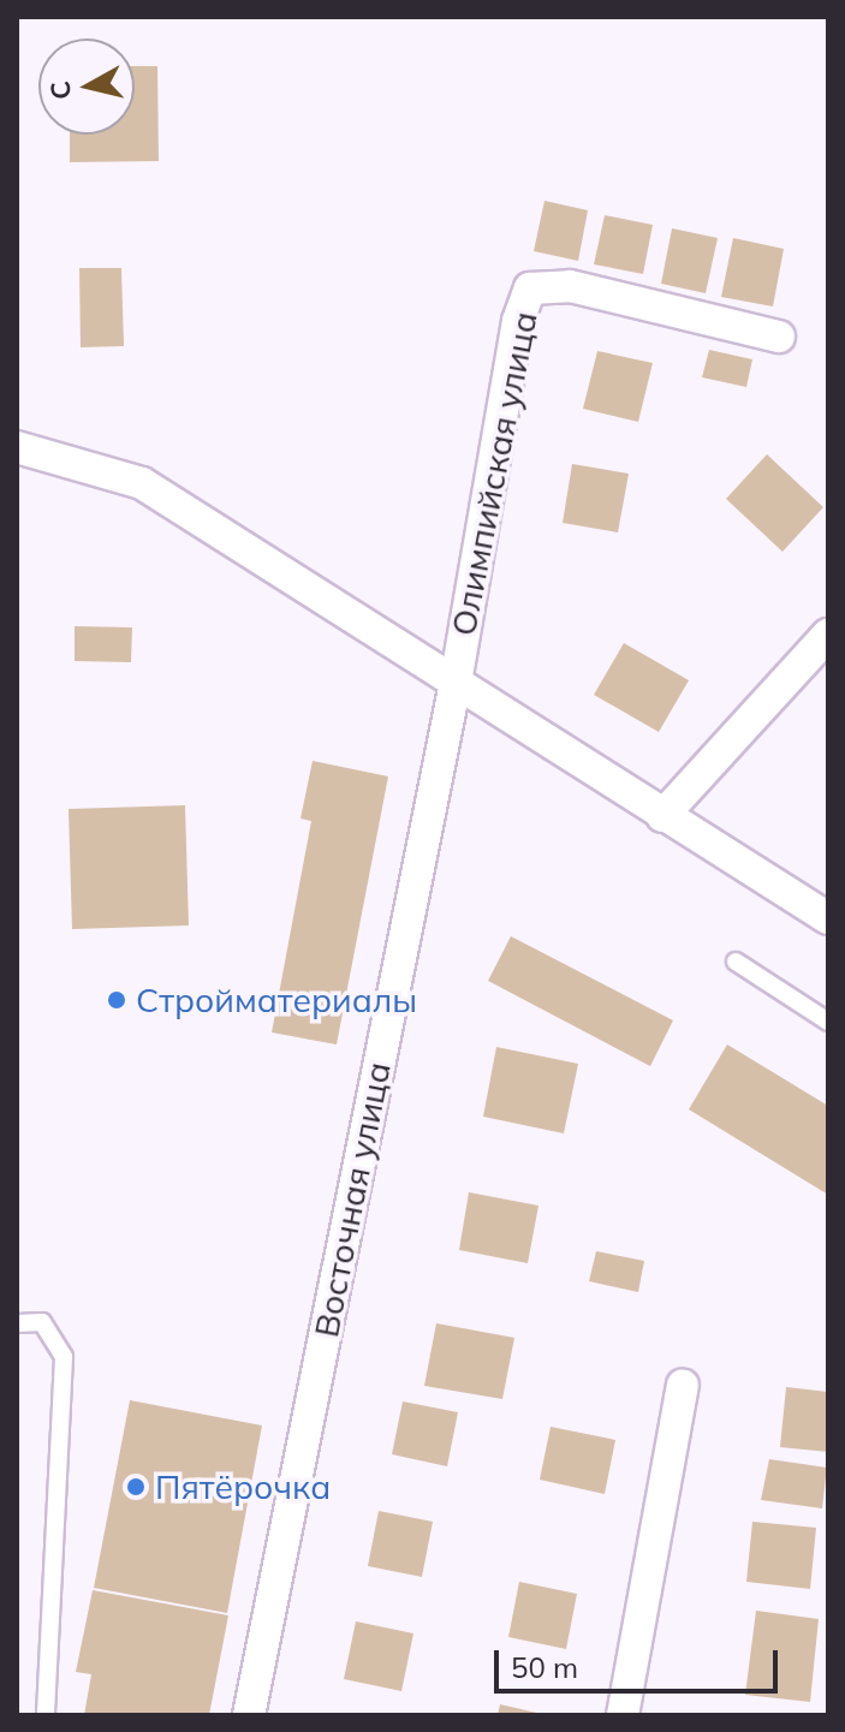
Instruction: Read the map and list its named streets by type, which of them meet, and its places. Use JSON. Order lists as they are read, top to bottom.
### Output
{
  "streets": {
    "street": ["Олимпийская улица", "Восточная улица"]
  },
  "crossings": [
    ["Олимпийская улица", "Восточная улица"]
  ],
  "places": ["Стройматериалы", "Пятёрочка"],
  "scale_bar": "50 m",
  "north": "left"
}
